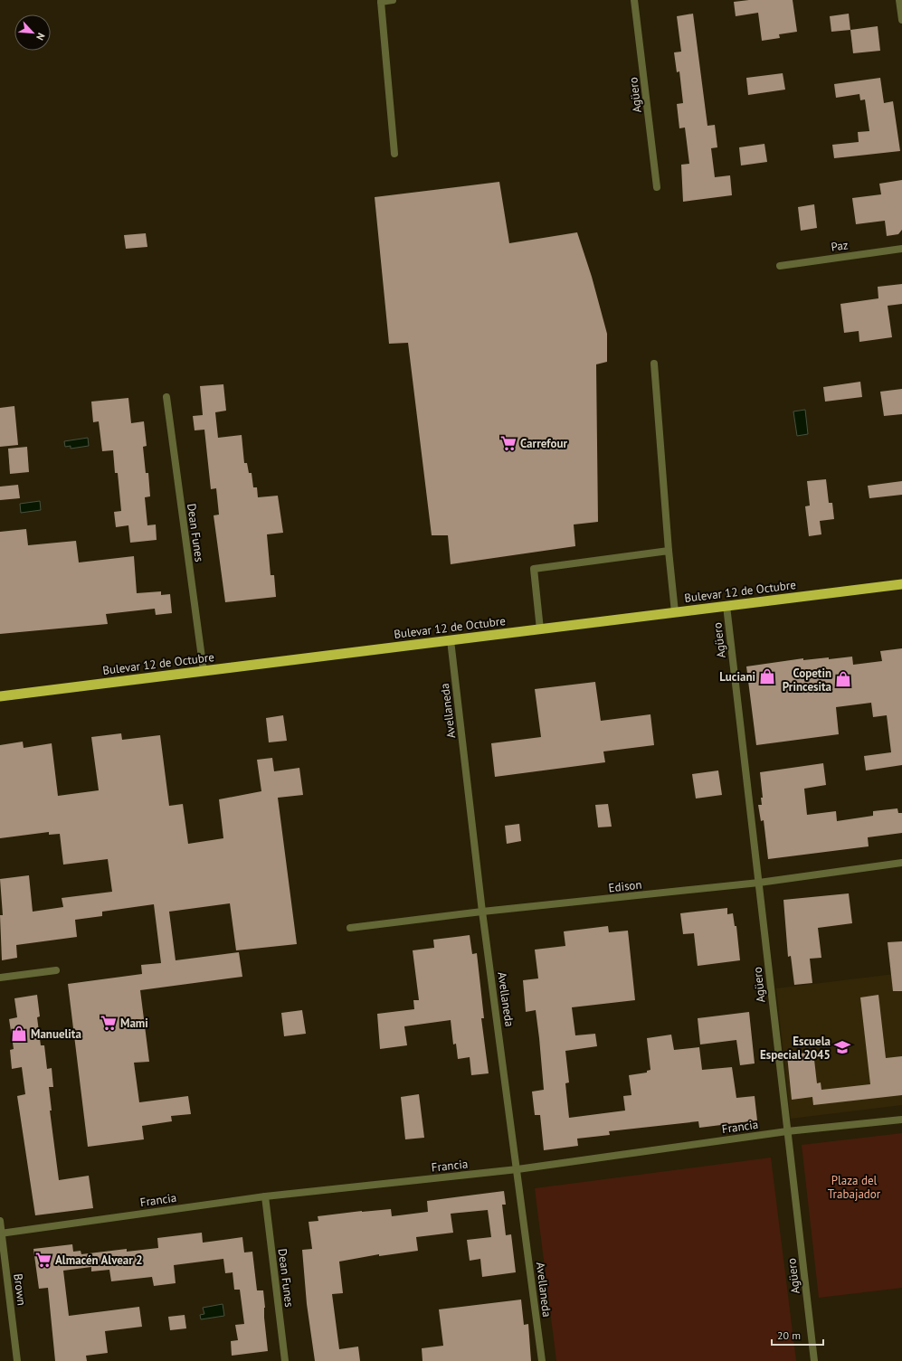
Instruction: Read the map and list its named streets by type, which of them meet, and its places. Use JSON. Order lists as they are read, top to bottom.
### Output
{
  "streets": {
    "highway": ["Bulevar 12 de Octubre"],
    "street": [
      "Agüero",
      "Paz",
      "Dean Funes",
      "Avellaneda",
      "Edison",
      "Francia",
      "Brown"
    ]
  },
  "crossings": [
    ["Agüero", "Bulevar 12 de Octubre"],
    ["Agüero", "Edison"],
    ["Agüero", "Francia"],
    ["Dean Funes", "Bulevar 12 de Octubre"],
    ["Dean Funes", "Francia"],
    ["Bulevar 12 de Octubre", "Avellaneda"],
    ["Avellaneda", "Edison"],
    ["Avellaneda", "Francia"],
    ["Francia", "Brown"]
  ],
  "parks": ["Plaza del Trabajador"],
  "places": {
    "supermarket": ["Carrefour", "Mami", "Almacén Alvear 2"],
    "shop": ["Luciani", "Copetin Princesita", "Manuelita"],
    "school or university": ["Escuela Especial 2045"]
  },
  "scale_bar": "20 m",
  "north": "bottom right"
}
